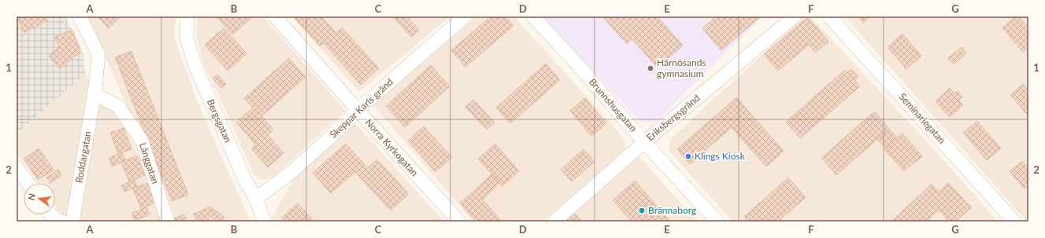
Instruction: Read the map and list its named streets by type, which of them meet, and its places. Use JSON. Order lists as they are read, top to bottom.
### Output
{
  "streets": {
    "street": [
      "Brunnshusgatan",
      "Skeppar Karls gränd",
      "Eriksbergsgränd",
      "Seminariegatan",
      "Bergsgatan",
      "Norra Kyrkogatan",
      "Roddargatan",
      "Långgatan"
    ]
  },
  "crossings": [
    ["Brunnshusgatan", "Eriksbergsgränd"],
    ["Skeppar Karls gränd", "Bergsgatan"],
    ["Skeppar Karls gränd", "Norra Kyrkogatan"],
    ["Roddargatan", "Långgatan"]
  ],
  "places": ["Härnösands gymnasium", "Klings Kiosk", "Brännaborg"],
  "north": "left",
  "grid": {
    "columns": [
      "A",
      "B",
      "C",
      "D",
      "E",
      "F",
      "G"
    ],
    "rows": ["1", "2"]
  }
}
